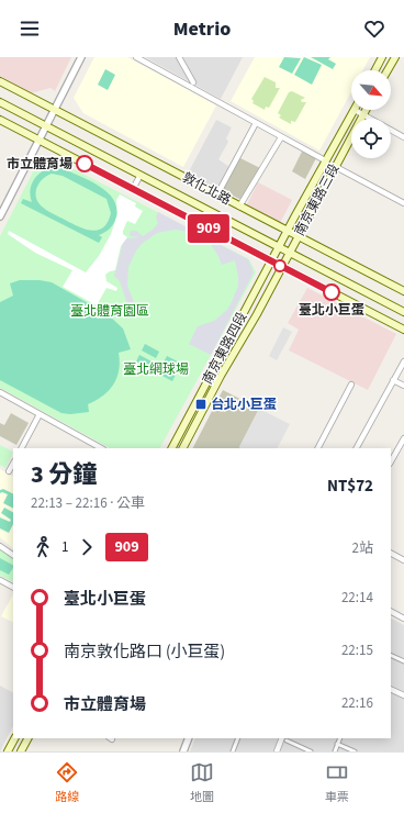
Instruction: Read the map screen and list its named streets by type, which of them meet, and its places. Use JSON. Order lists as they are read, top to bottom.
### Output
{
  "streets": {
    "main road": ["敦化北路", "南京東路三段", "南京東路四段"]
  },
  "crossings": [
    ["敦化北路", "南京東路三段"],
    ["敦化北路", "南京東路四段"],
    ["南京東路三段", "南京東路四段"]
  ],
  "parks": ["臺北體育園區", "臺北網球場"],
  "places": {
    "other": ["市立體育場", "臺北小巨蛋"],
    "transit": ["台北小巨蛋"]
  },
  "lines": ["bus line 909"],
  "north": "bottom right",
  "page": {
    "header": "Metrio",
    "on_map": "909",
    "heading": ["3 分鐘", "22:13 – 22:16 · 公車", "NT$72"],
    "legs": ["1", "909", "2站"],
    "list": [
      {
        "name": "臺北小巨蛋",
        "value": "22:14"
      },
      {
        "name": "南京敦化路口 (小巨蛋)",
        "value": "22:15"
      },
      {
        "name": "市立體育場",
        "value": "22:16"
      }
    ],
    "tabs": ["路線", "地圖", "車票"]
  }
}
